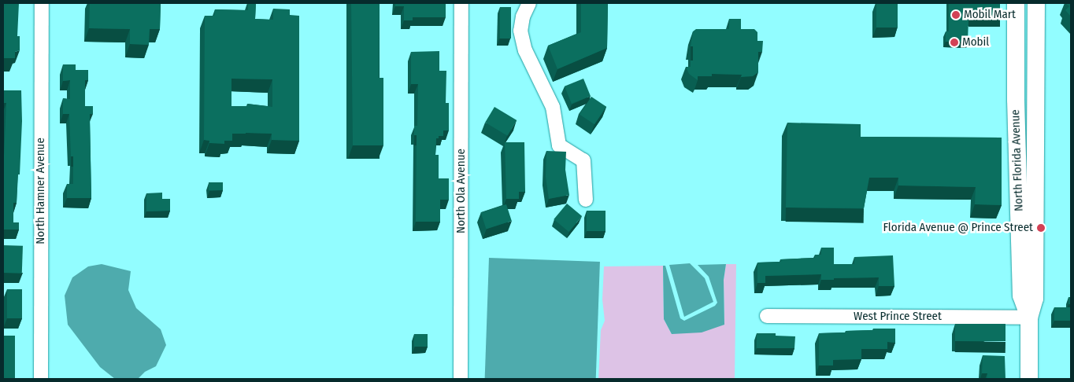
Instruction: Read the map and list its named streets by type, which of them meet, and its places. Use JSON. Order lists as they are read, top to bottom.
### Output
{
  "streets": {
    "main road": ["North Florida Avenue"],
    "street": ["North Hamner Avenue", "North Ola Avenue", "West Prince Street"]
  },
  "crossings": [
    ["North Florida Avenue", "West Prince Street"]
  ],
  "places": ["Mobil Mart", "Mobil", "Florida Avenue @ Prince Street"]
}
